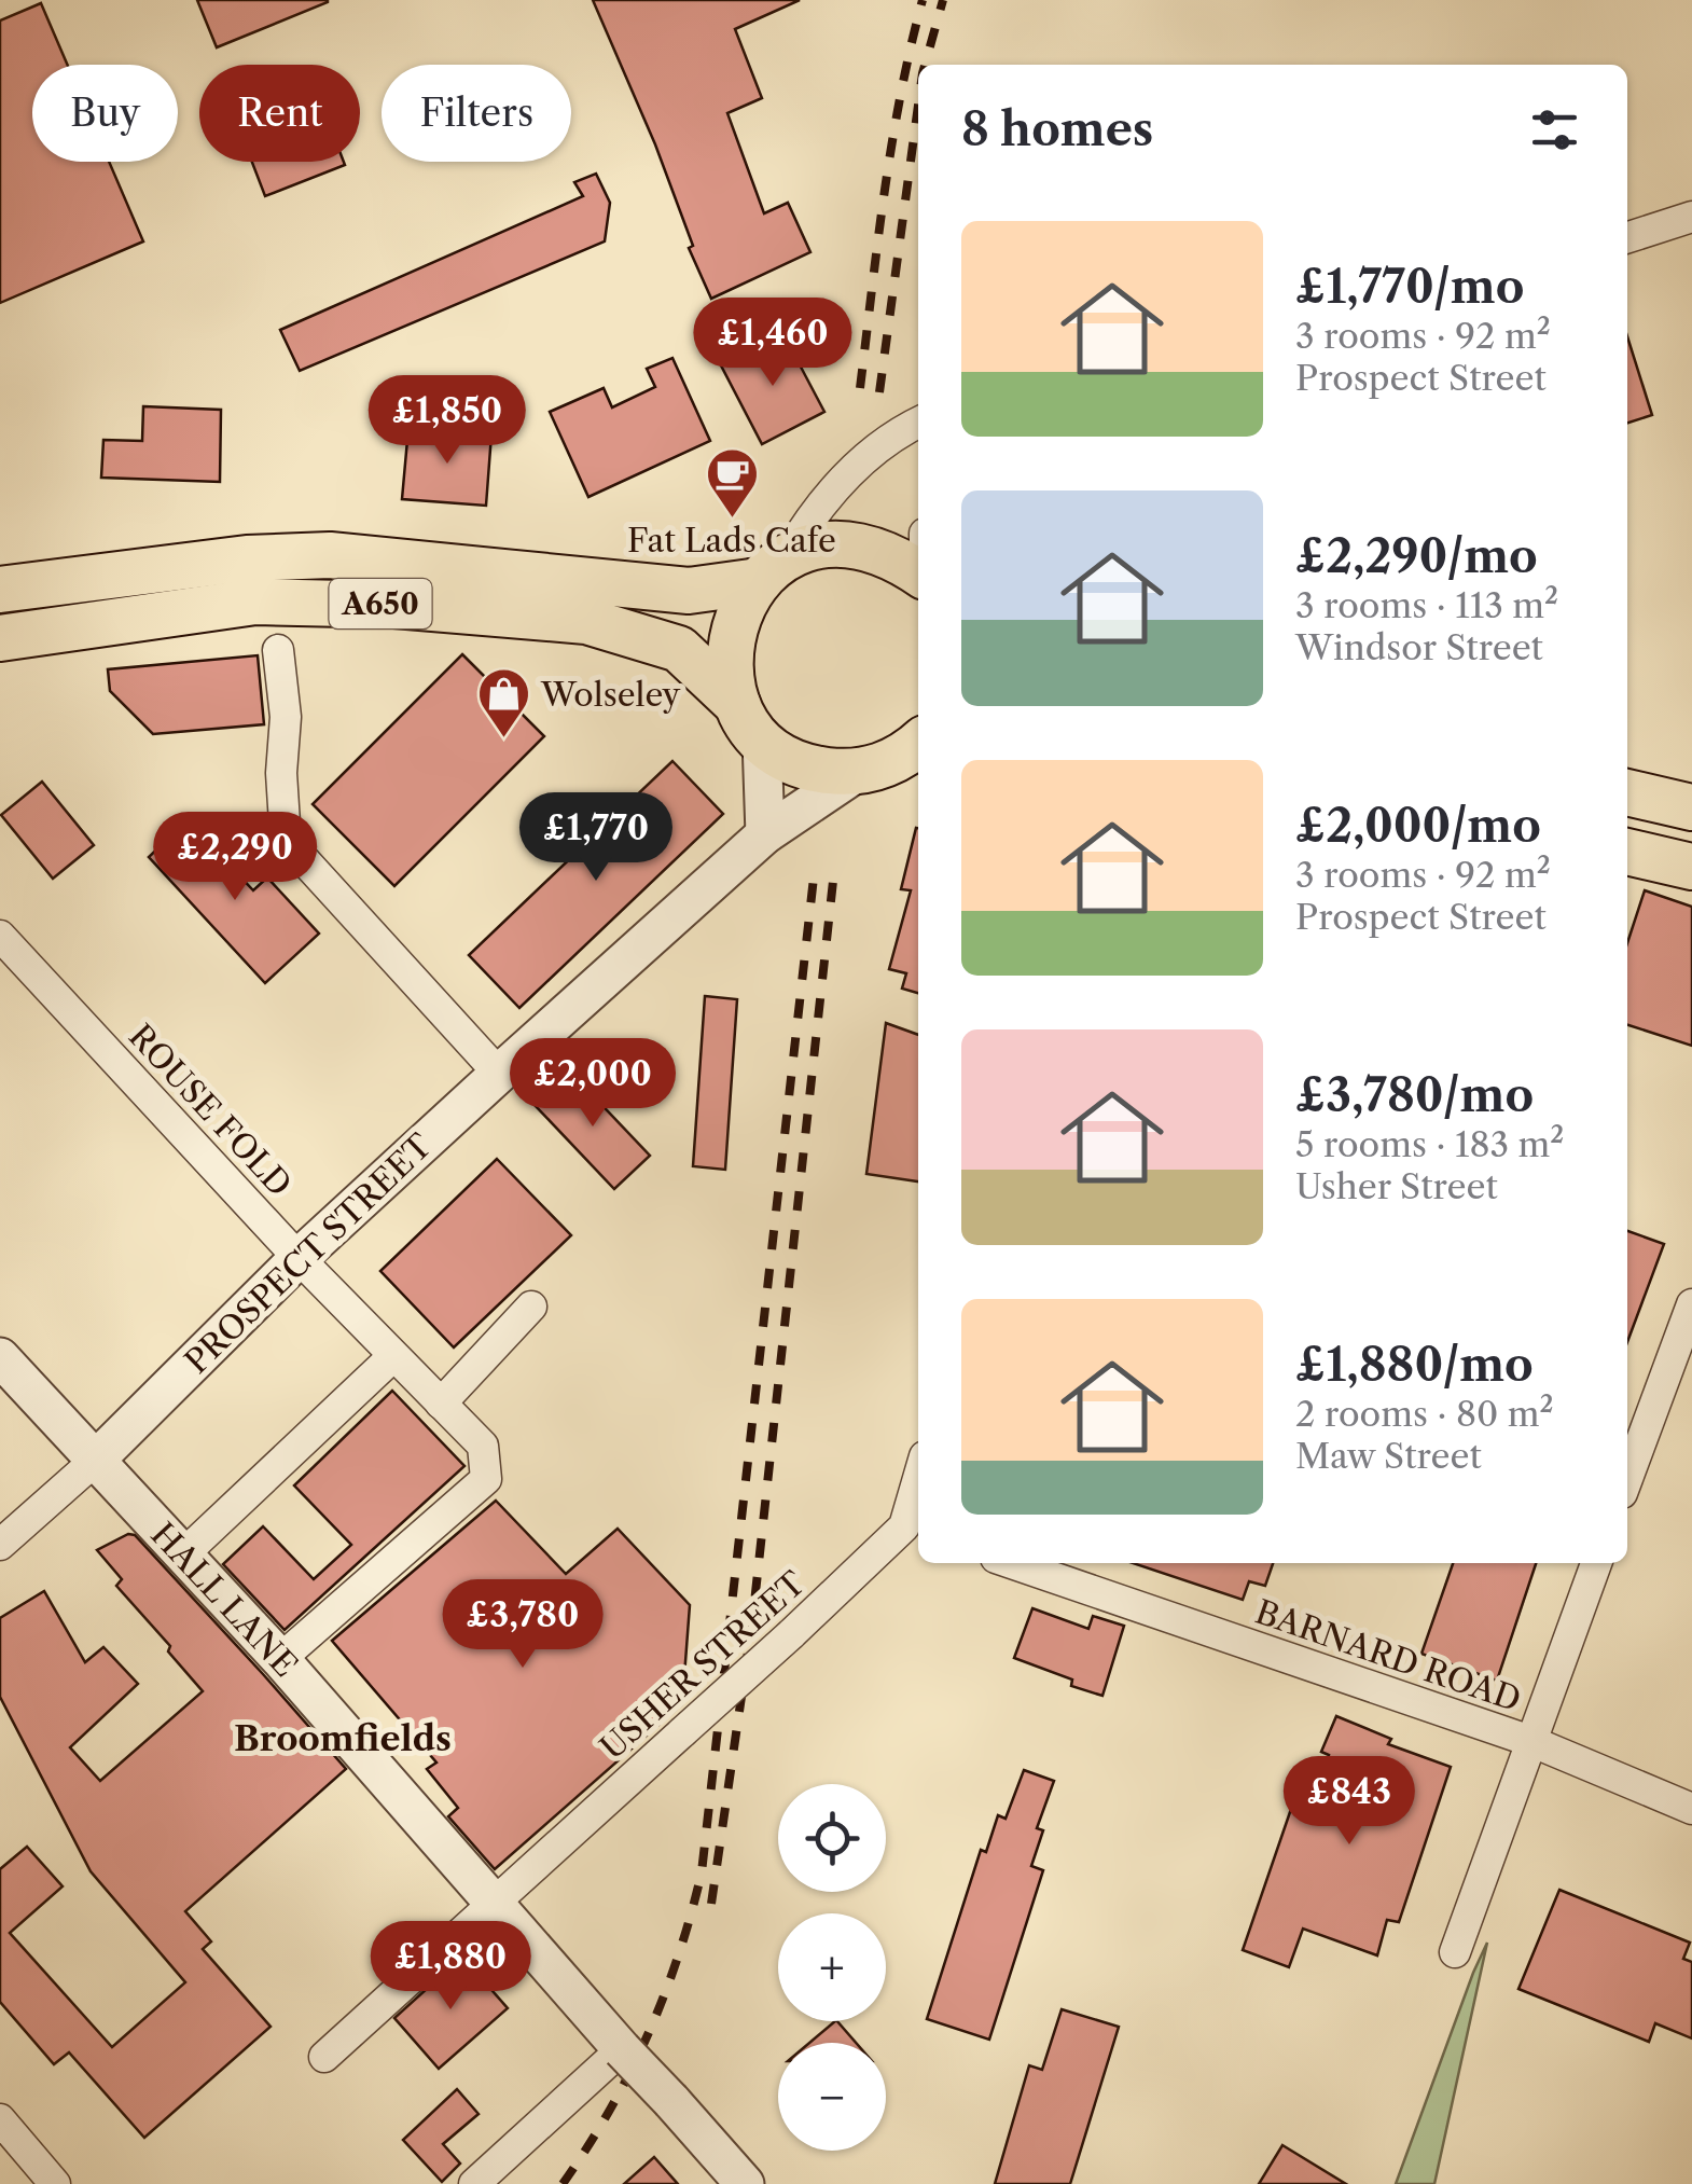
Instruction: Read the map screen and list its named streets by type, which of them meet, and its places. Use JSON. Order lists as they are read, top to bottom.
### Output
{
  "streets": {
    "main road": ["A650"],
    "street": [
      "ROUSE FOLD",
      "PROSPECT STREET",
      "HALL LANE",
      "BARNARD ROAD",
      "USHER STREET"
    ]
  },
  "crossings": [
    ["A650", "PROSPECT STREET"],
    ["ROUSE FOLD", "PROSPECT STREET"],
    ["ROUSE FOLD", "HALL LANE"],
    ["PROSPECT STREET", "HALL LANE"],
    ["HALL LANE", "USHER STREET"]
  ],
  "districts": ["Broomfields"],
  "places": {
    "cafe": ["Fat Lads Cafe"],
    "shop": ["Wolseley"]
  },
  "page": {
    "chip": ["Buy", "Rent", "Filters"],
    "heading": "8 homes",
    "list": [
      {
        "name": "£1,770/mo",
        "note": "3 rooms · 92 m² · Prospect Street"
      },
      {
        "name": "£2,290/mo",
        "note": "3 rooms · 113 m² · Windsor Street"
      },
      {
        "name": "£2,000/mo",
        "note": "3 rooms · 92 m² · Prospect Street"
      },
      {
        "name": "£3,780/mo",
        "note": "5 rooms · 183 m² · Usher Street"
      },
      {
        "name": "£1,880/mo",
        "note": "2 rooms · 80 m² · Maw Street"
      }
    ],
    "price": [
      "£1,460",
      "£1,850",
      "£1,770",
      "£2,290",
      "£2,000",
      "£3,780",
      "£843",
      "£1,880"
    ],
    "map_buttons": ["+", "−"]
  }
}
